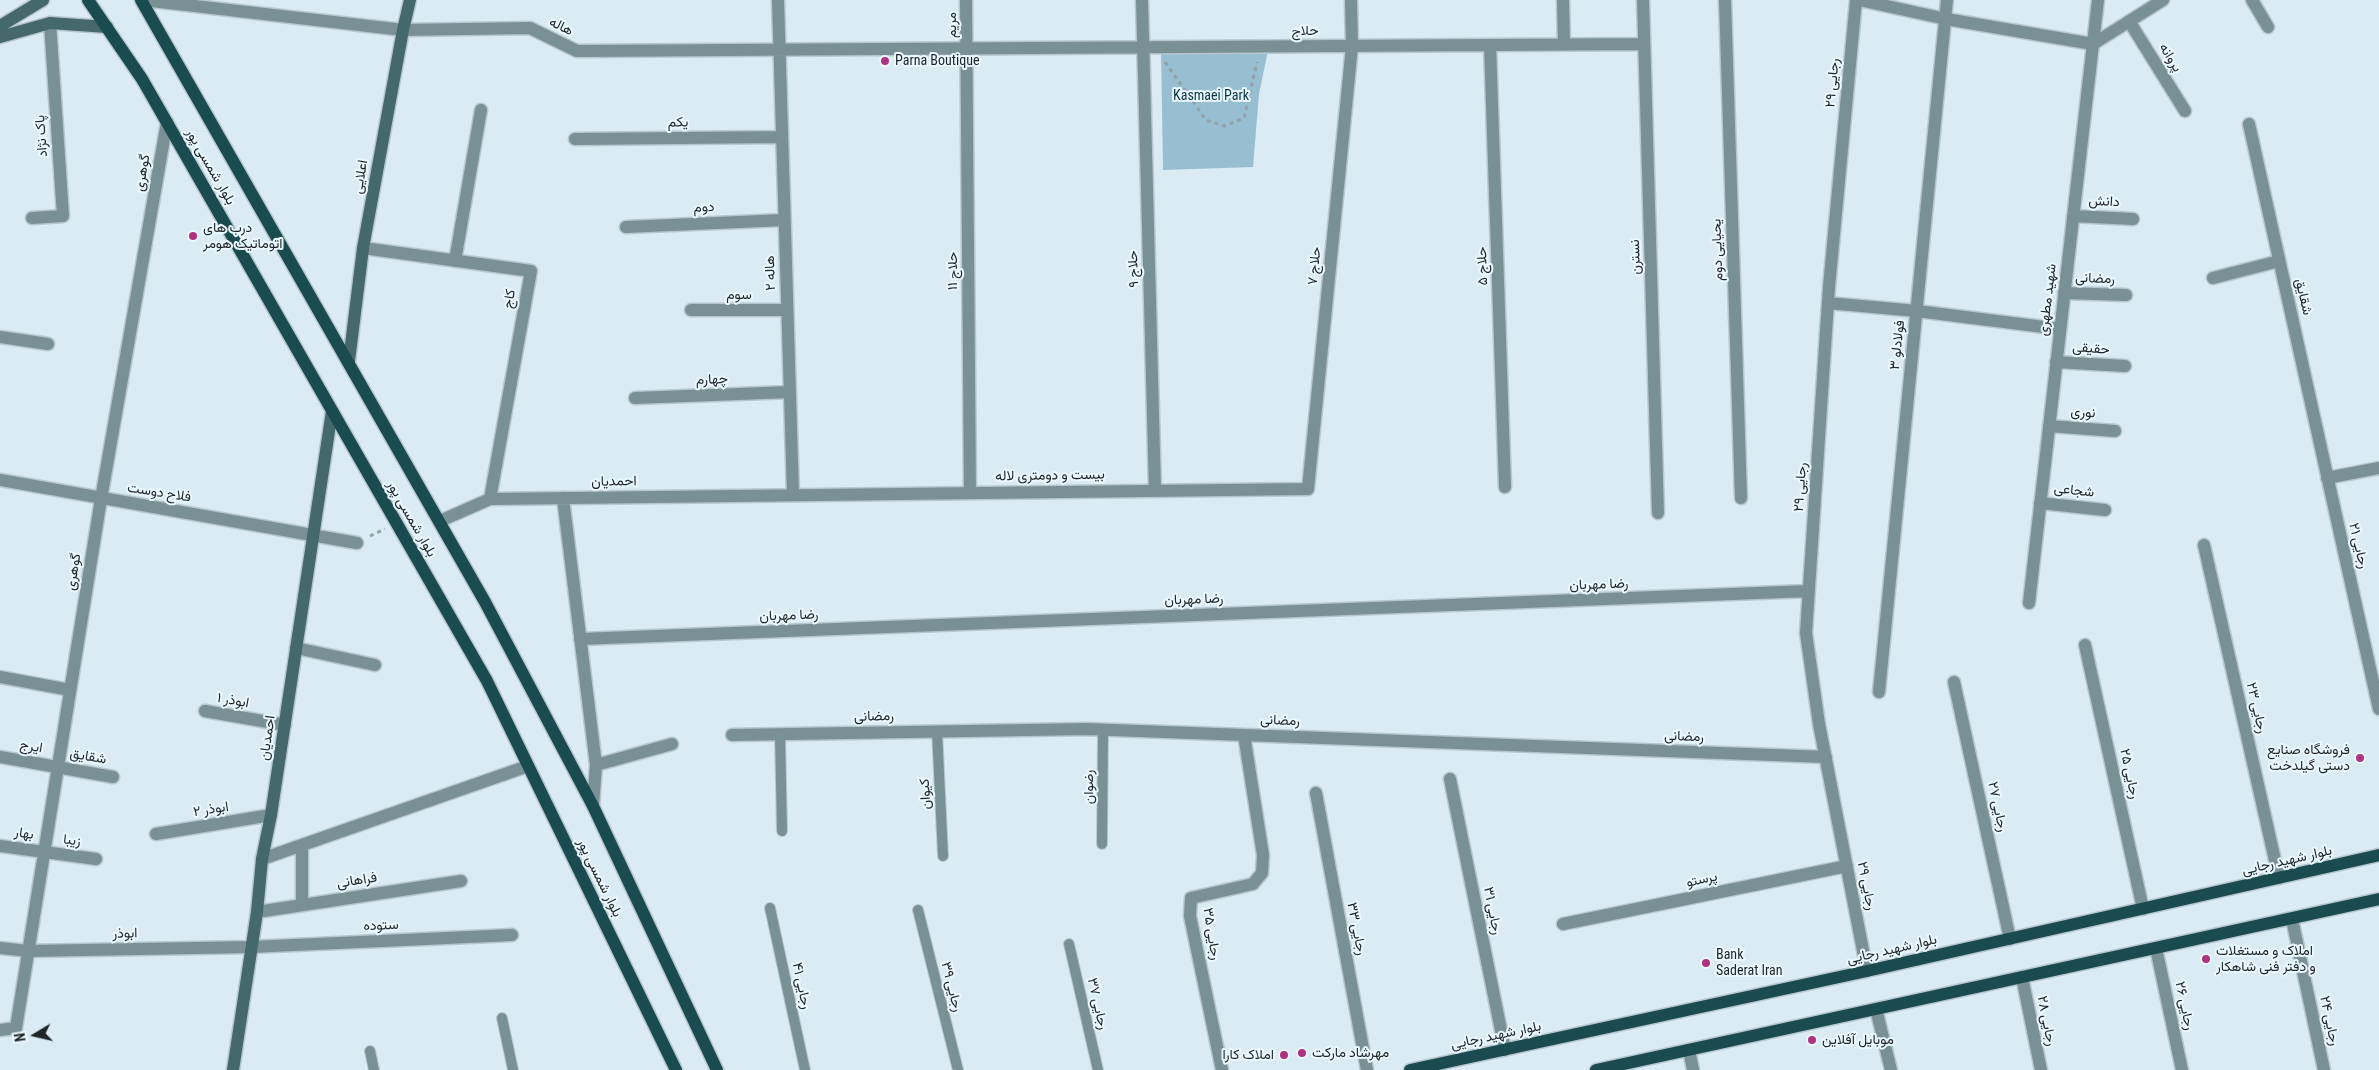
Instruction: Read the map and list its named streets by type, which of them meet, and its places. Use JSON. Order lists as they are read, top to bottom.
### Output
{
  "streets": {
    "main road": ["بلوار شمسی پور", "بلوار شهید رجایی"],
    "street": [
      "مریم",
      "هاله",
      "حلاج",
      "پروانه",
      "رجایی ۲۹",
      "یکم",
      "پاک نژاد",
      "گوهری",
      "اعلایی",
      "دانش",
      "دوم",
      "یحیایی دوم",
      "نسترن",
      "حلاج ۷",
      "حلاج ۵",
      "حلاج ۹",
      "حلاج ۱۱",
      "هاله ۲",
      "رمضانی",
      "سوم",
      "شقایق",
      "کاج",
      "شهید مطهری",
      "فولادلو ۳",
      "حقیقی",
      "چهارم",
      "نوری",
      "بیست و دومتری لاله",
      "احمدیان",
      "شجاعی",
      "فلاح دوست",
      "رجایی ۲۱",
      "رضا مهربان",
      "ابوذر ۱",
      "رجایی ۲۳",
      "ایرج",
      "رجایی ۲۵",
      "رجایی ۲۷",
      "ابوذر ۲",
      "بهار",
      "زیبا",
      "پرستو",
      "فراهانی",
      "رجایی ۳۱",
      "ستوده",
      "رجایی ۳۳",
      "ابوذر",
      "رجایی ۳۵",
      "رجایی ۲۶",
      "رجایی ۲۸",
      "رجایی ۲۴"
    ],
    "lane": [
      "رضوان",
      "کیوان",
      "رجایی ۴۱",
      "رجایی ۳۹",
      "رجایی ۳۷"
    ]
  },
  "crossings": [
    ["مریم", "هاله"],
    ["مریم", "حلاج"],
    ["مریم", "حلاج ۱۱"],
    ["هاله", "حلاج"],
    ["هاله", "بلوار شمسی پور"],
    ["هاله", "اعلایی"],
    ["هاله", "حلاج ۱۱"],
    ["هاله", "هاله ۲"],
    ["حلاج", "نسترن"],
    ["حلاج", "حلاج ۷"],
    ["حلاج", "حلاج ۵"],
    ["حلاج", "حلاج ۹"],
    ["حلاج", "حلاج ۱۱"],
    ["رجایی ۲۹", "رمضانی"],
    ["رجایی ۲۹", "رضا مهربان"],
    ["رجایی ۲۹", "بلوار شهید رجایی"],
    ["رجایی ۲۹", "پرستو"],
    ["یکم", "هاله ۲"],
    ["بلوار شمسی پور", "گوهری"],
    ["بلوار شمسی پور", "اعلایی"],
    ["بلوار شمسی پور", "احمدیان"],
    ["گوهری", "شقایق"],
    ["گوهری", "فلاح دوست"],
    ["گوهری", "ایرج"],
    ["گوهری", "بهار"],
    ["گوهری", "زیبا"],
    ["گوهری", "ابوذر"],
    ["اعلایی", "کاج"],
    ["دانش", "شهید مطهری"],
    ["دوم", "هاله ۲"],
    ["حلاج ۷", "بیست و دومتری لاله"],
    ["حلاج ۹", "بیست و دومتری لاله"],
    ["حلاج ۱۱", "بیست و دومتری لاله"],
    ["هاله ۲", "سوم"],
    ["هاله ۲", "چهارم"],
    ["هاله ۲", "بیست و دومتری لاله"],
    ["هاله ۲", "احمدیان"],
    ["رمضانی", "شهید مطهری"],
    ["رمضانی", "رضوان"],
    ["رمضانی", "کیوان"],
    ["رمضانی", "رجایی ۳۵"],
    ["شقایق", "رجایی ۲۱"],
    ["شقایق", "ایرج"],
    ["کاج", "احمدیان"],
    ["شهید مطهری", "حقیقی"],
    ["شهید مطهری", "نوری"],
    ["شهید مطهری", "شجاعی"],
    ["بیست و دومتری لاله", "احمدیان"],
    ["احمدیان", "فلاح دوست"],
    ["احمدیان", "ابوذر ۱"],
    ["احمدیان", "ابوذر ۲"],
    ["احمدیان", "فراهانی"],
    ["احمدیان", "ستوده"],
    ["احمدیان", "ابوذر"],
    ["رجایی ۲۳", "بلوار شهید رجایی"],
    ["رجایی ۲۵", "بلوار شهید رجایی"],
    ["رجایی ۲۷", "بلوار شهید رجایی"],
    ["بهار", "زیبا"],
    ["بلوار شهید رجایی", "رجایی ۳۱"],
    ["ستوده", "ابوذر"]
  ],
  "parks": ["Kasmaei Park"],
  "places": [
    "Parna Boutique",
    "درب های اتوماتیک هومر",
    "فروشگاه صنایع دستی گیلدخت",
    "املاک و مستغلات و دفتر فنی شاهکار",
    "Bank Saderat Iran",
    "موبایل آفلاین",
    "مهرشاد مارکت",
    "املاک کارا"
  ],
  "north": "left"
}
